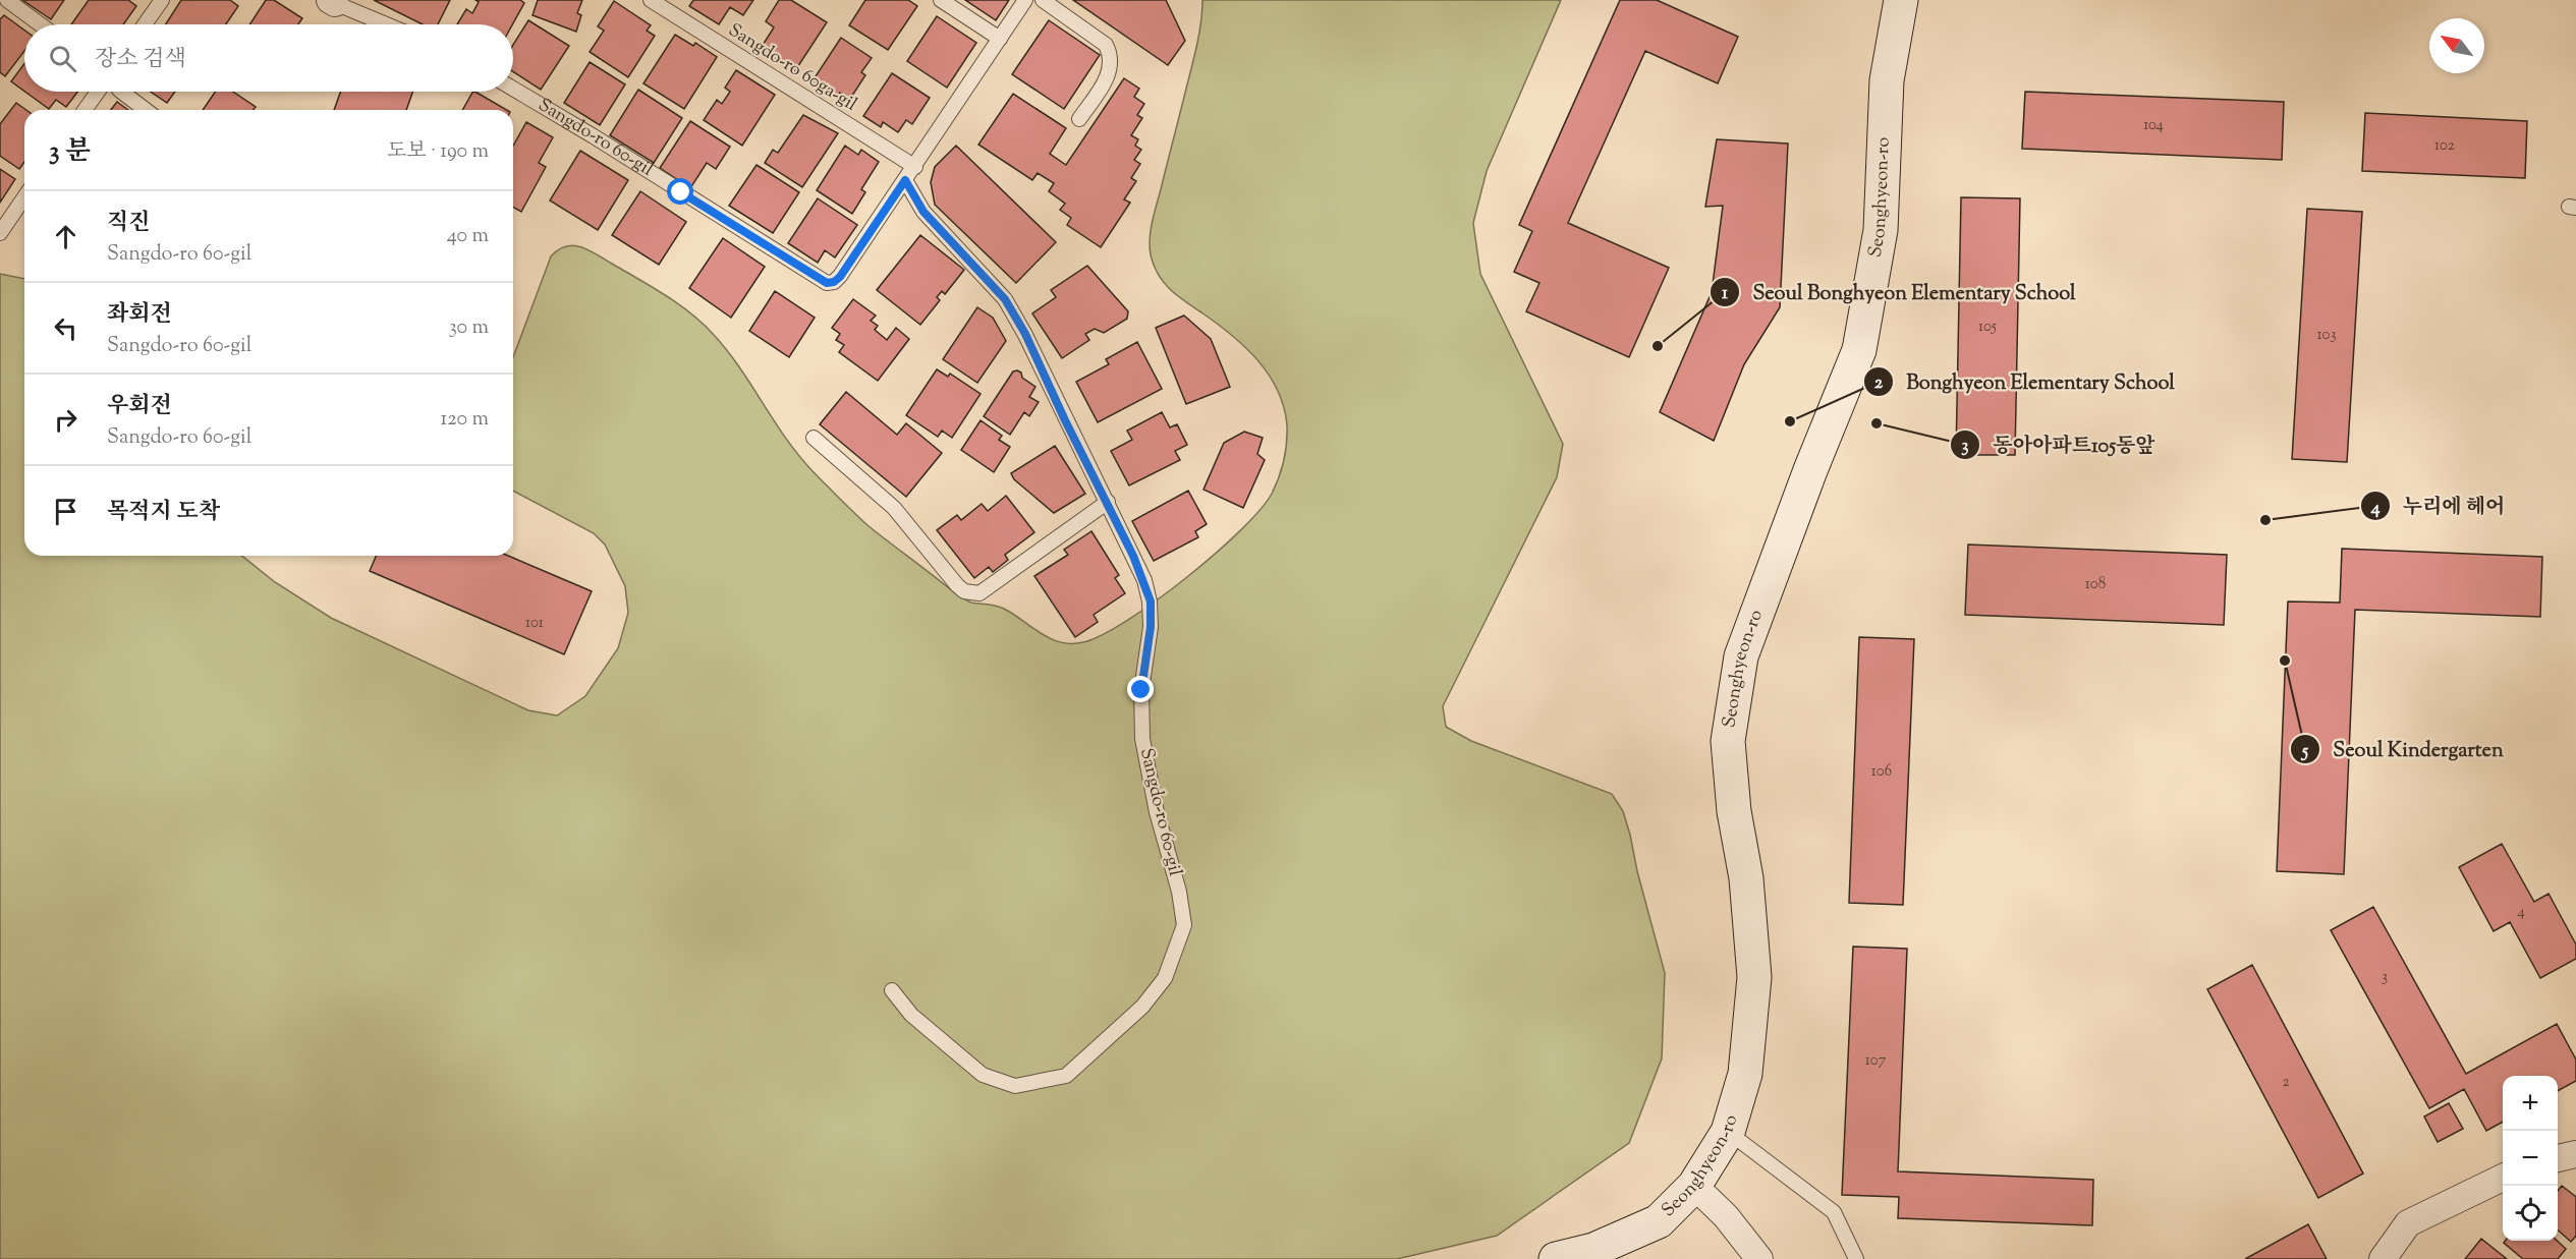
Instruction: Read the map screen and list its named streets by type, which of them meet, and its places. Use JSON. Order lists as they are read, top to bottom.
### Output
{
  "streets": {
    "street": ["Seonghyeon-ro"],
    "lane": ["Sangdo-ro 60ga-gil", "Sangdo-ro 60-gil"]
  },
  "crossings": [
    ["Sangdo-ro 60ga-gil", "Sangdo-ro 60-gil"]
  ],
  "places": [
    "Seoul Bonghyeon Elementary School",
    "Bonghyeon Elementary School",
    "동아아파트105동앞",
    "누리에 헤어",
    "Seoul Kindergarten"
  ],
  "house_numbers": [
    "104",
    "102",
    "105",
    "103",
    "108",
    "101",
    "106",
    "4",
    "3",
    "107",
    "2"
  ],
  "north": "top left",
  "page": {
    "search": "장소 검색",
    "heading": ["3 분", "도보 · 190 m"],
    "list": [
      ["직진", "Sangdo-ro 60-gil", "40 m"],
      ["좌회전", "Sangdo-ro 60-gil", "30 m"],
      ["우회전", "Sangdo-ro 60-gil", "120 m"],
      "목적지 도착"
    ],
    "map_buttons": ["+", "−"]
  }
}
